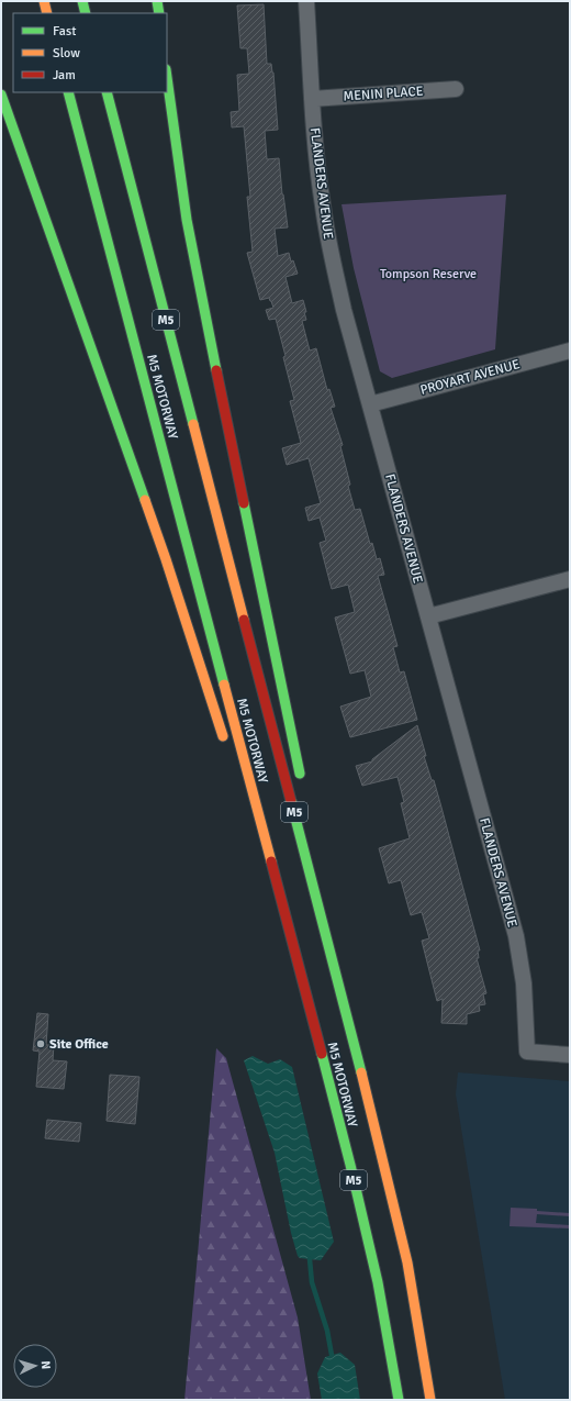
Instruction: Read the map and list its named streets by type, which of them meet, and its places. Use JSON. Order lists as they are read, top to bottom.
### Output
{
  "streets": {
    "highway": ["M5", "M5 MOTORWAY"],
    "street": ["MENIN PLACE", "FLANDERS AVENUE", "PROYART AVENUE"]
  },
  "crossings": [
    ["MENIN PLACE", "FLANDERS AVENUE"],
    ["FLANDERS AVENUE", "PROYART AVENUE"]
  ],
  "parks": ["Tompson Reserve"],
  "places": ["Site Office"],
  "legend": ["Fast", "Slow", "Jam"],
  "north": "right"
}
